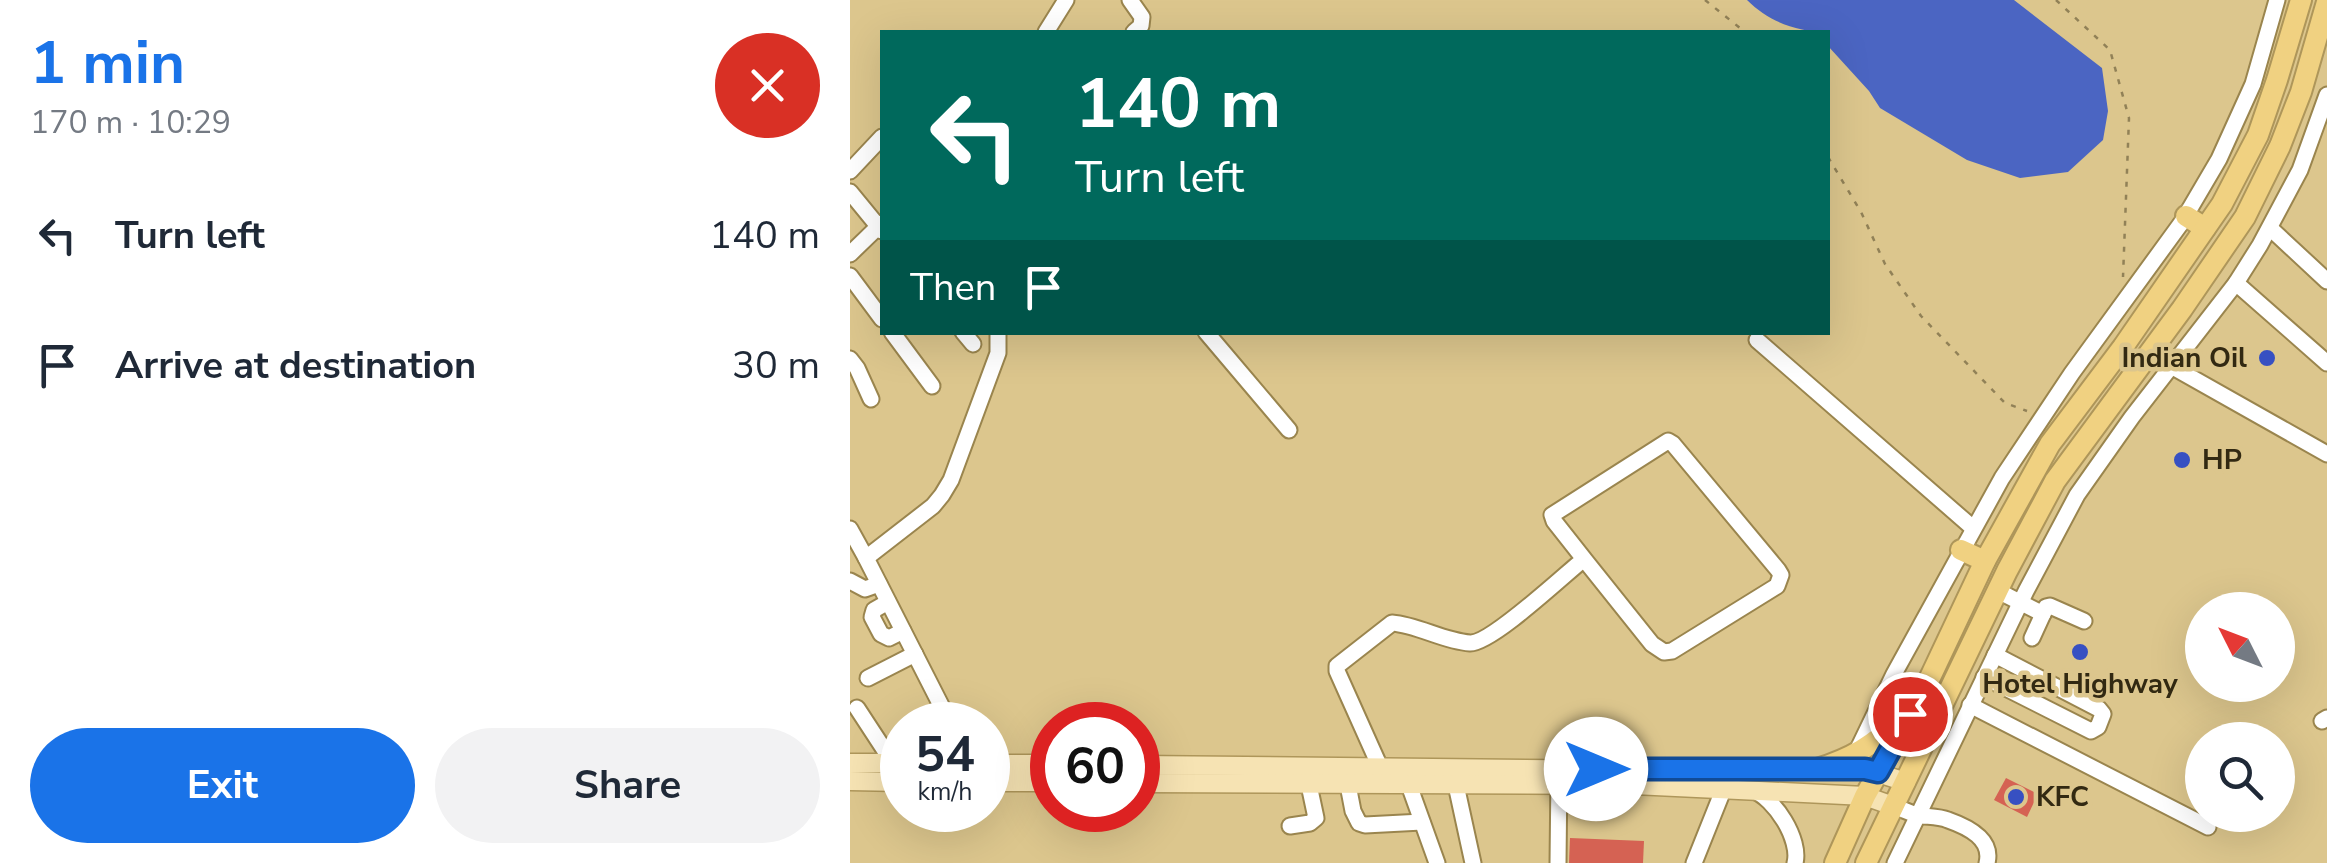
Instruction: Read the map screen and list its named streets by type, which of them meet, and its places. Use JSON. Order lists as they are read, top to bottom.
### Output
{
  "places": [
    "Indian Oil",
    "HP",
    "Hotel Highway",
    "KFC"
  ],
  "north": "top left",
  "page": {
    "heading": ["1 min", "170 m · 10:29"],
    "turn": ["140 m", "Turn left"],
    "list": [
      {
        "name": "Turn left",
        "value": "140 m"
      },
      {
        "name": "Arrive at destination",
        "value": "30 m"
      }
    ],
    "then": "Then",
    "speed": "54 km/h",
    "limit": "60",
    "buttons": ["Exit", "Share"]
  }
}
